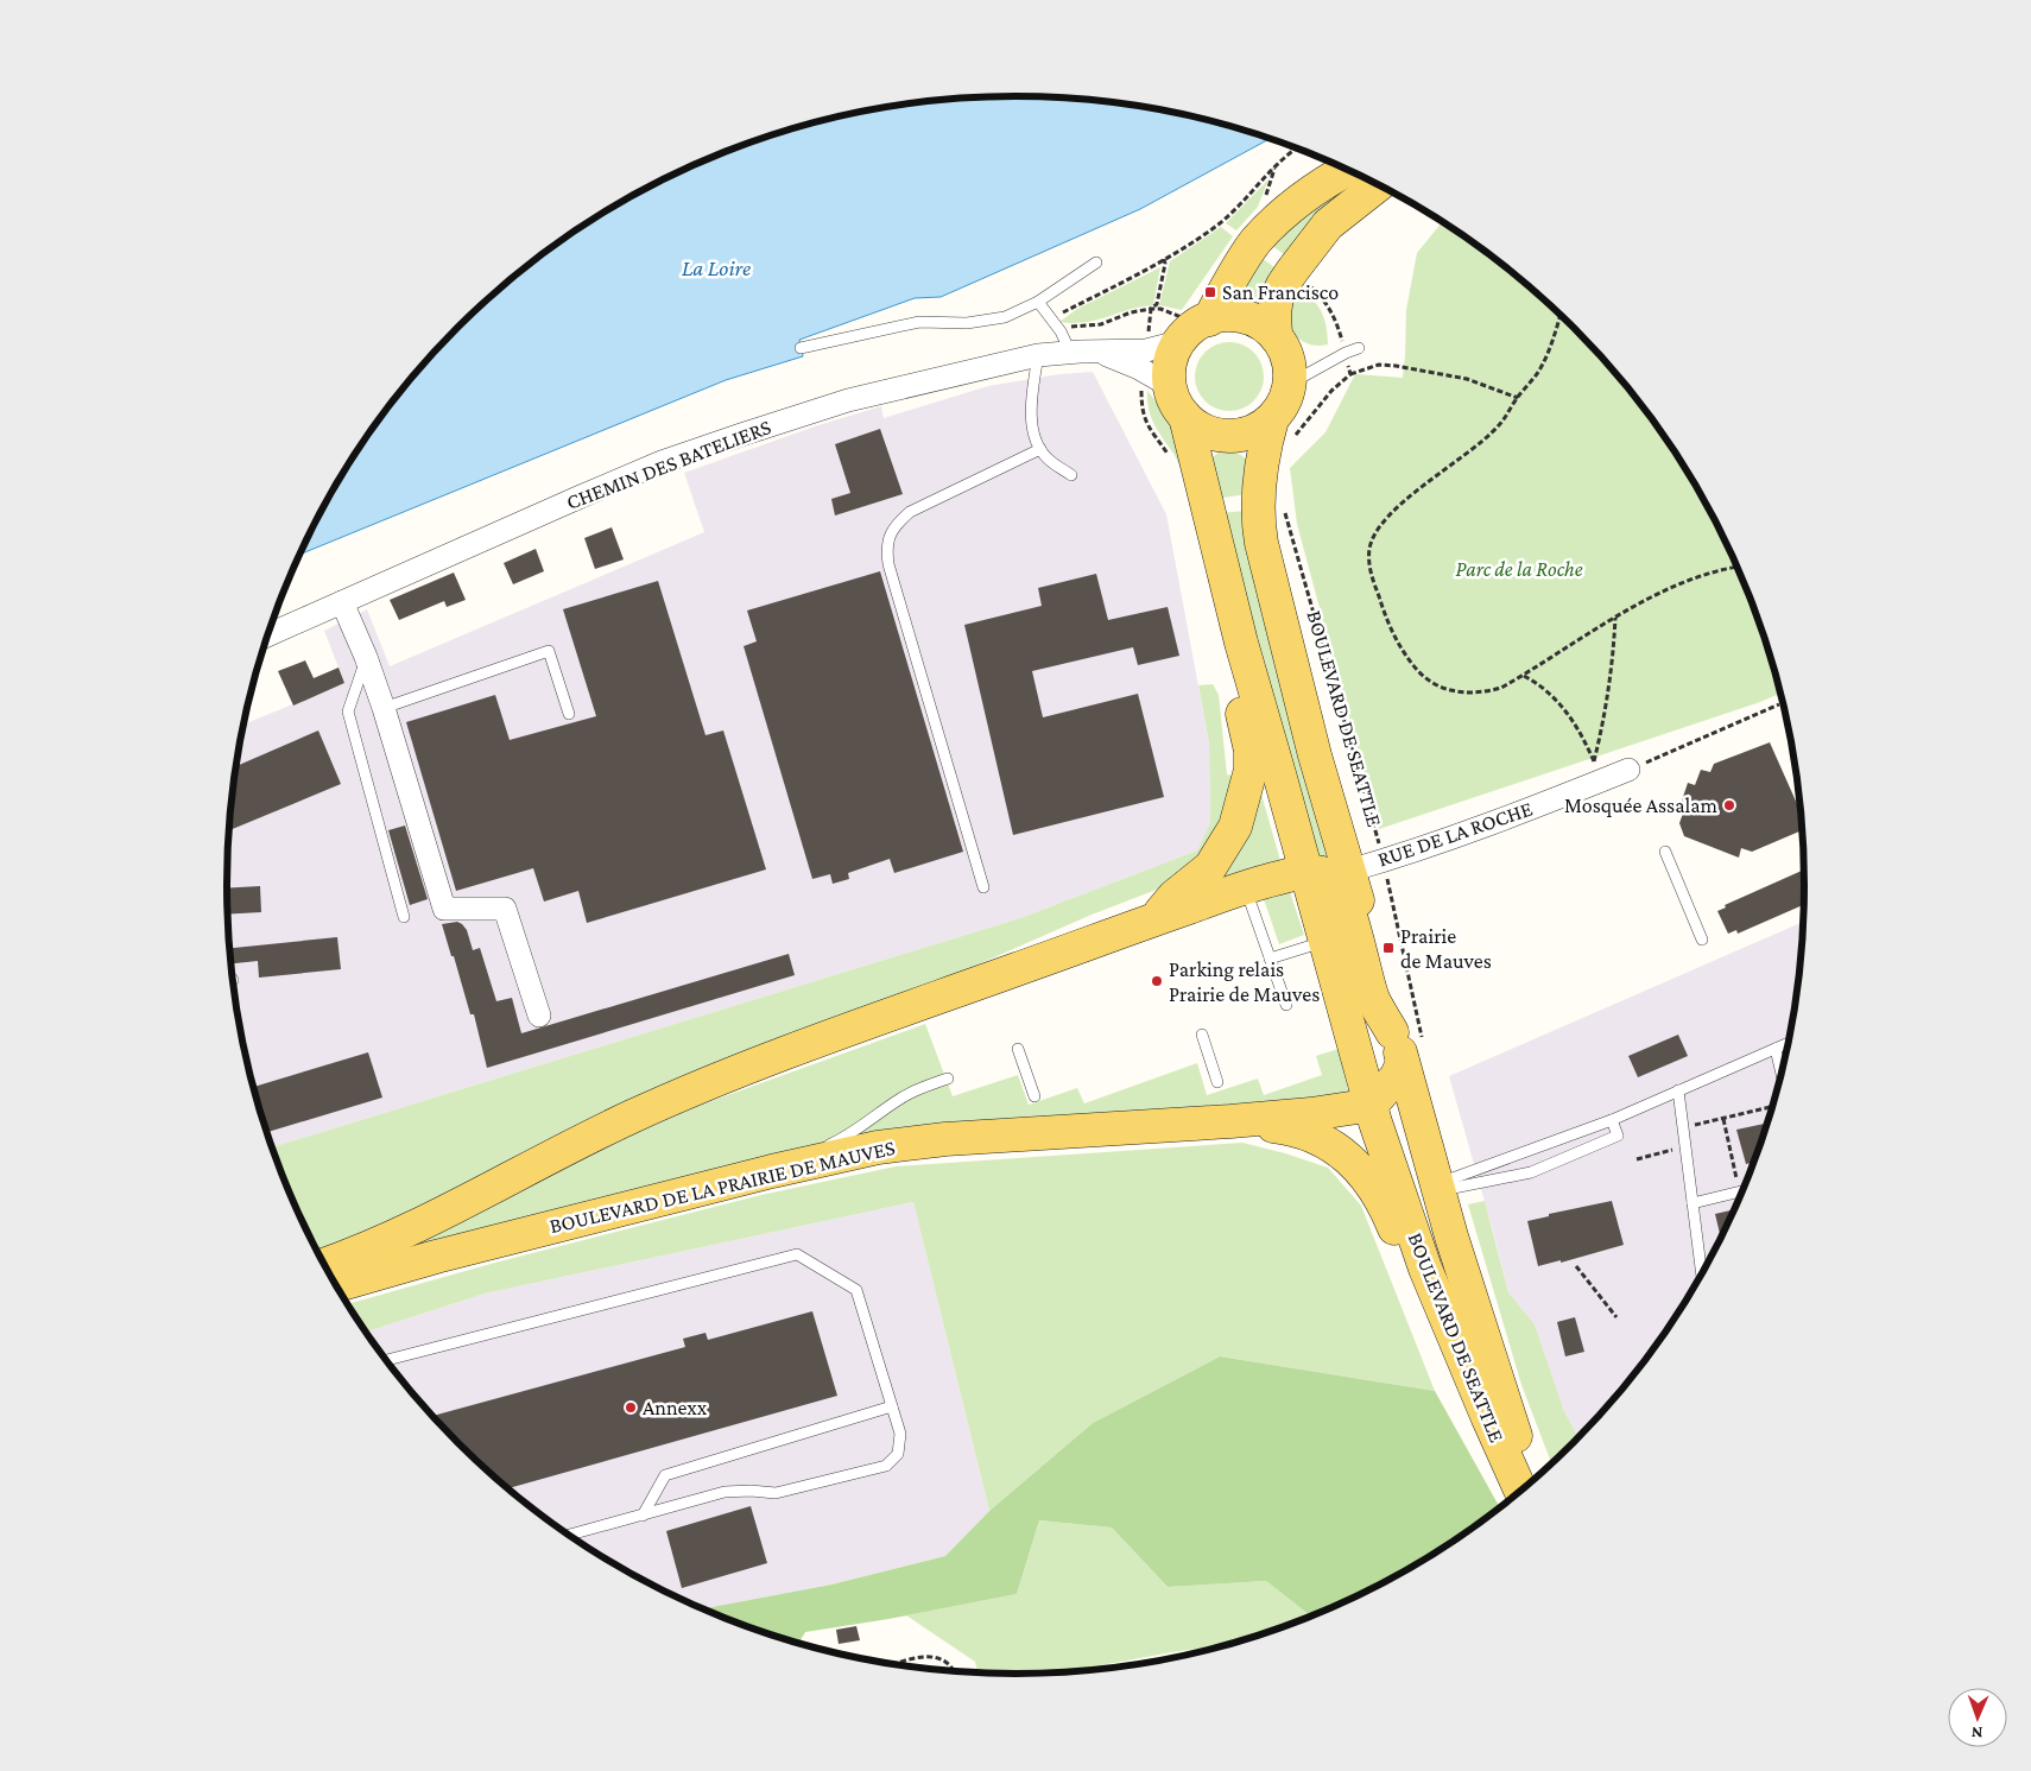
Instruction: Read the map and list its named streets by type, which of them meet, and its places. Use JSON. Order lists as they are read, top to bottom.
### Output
{
  "streets": {
    "main road": ["BOULEVARD DE SEATTLE", "BOULEVARD DE LA PRAIRIE DE MAUVES"],
    "street": ["CHEMIN DES BATELIERS", "RUE DE LA ROCHE"]
  },
  "crossings": [
    ["CHEMIN DES BATELIERS", "BOULEVARD DE SEATTLE"],
    ["BOULEVARD DE SEATTLE", "RUE DE LA ROCHE"],
    ["BOULEVARD DE SEATTLE", "BOULEVARD DE LA PRAIRIE DE MAUVES"]
  ],
  "water": ["La Loire"],
  "parks": ["Parc de la Roche"],
  "places": {
    "transit": ["San Francisco", "Prairie de Mauves"],
    "other": ["Mosquée Assalam", "Parking relais Prairie de Mauves", "Annexx"]
  },
  "north": "bottom"
}
